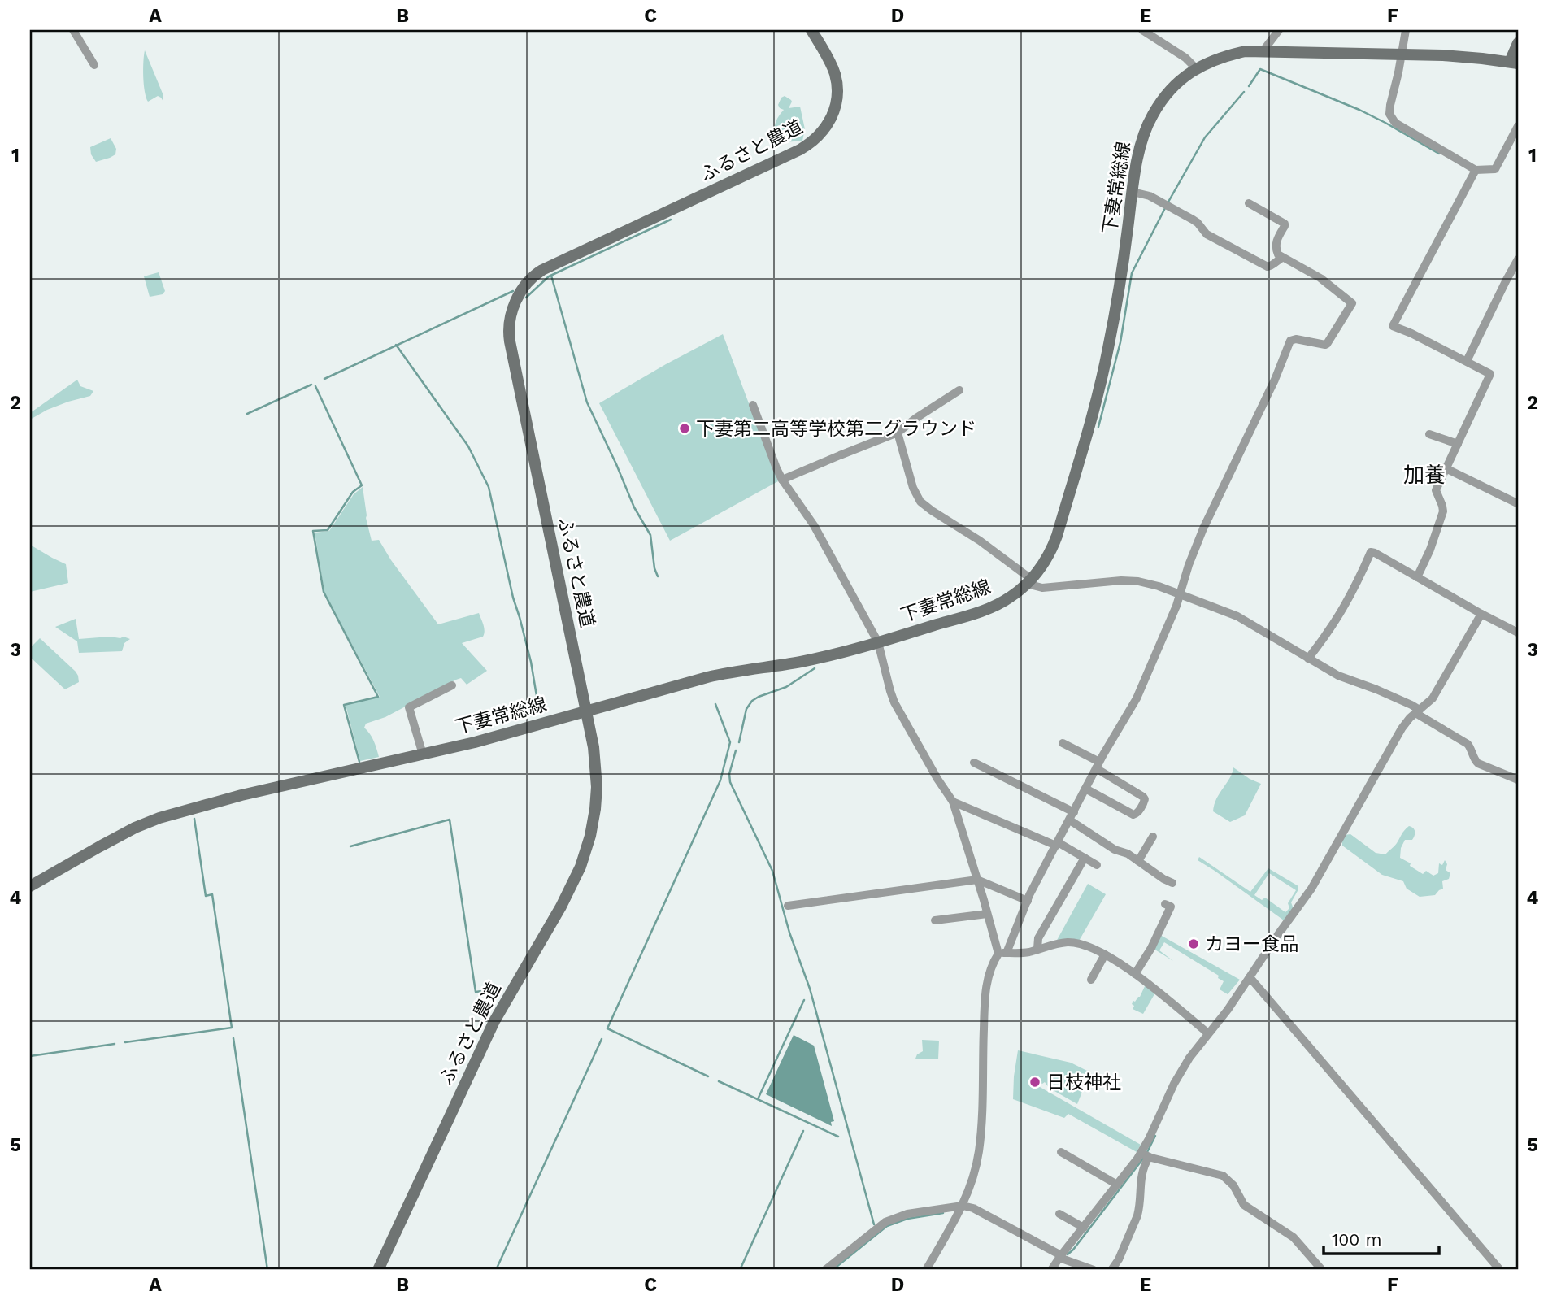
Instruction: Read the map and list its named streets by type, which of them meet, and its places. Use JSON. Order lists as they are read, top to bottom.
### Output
{
  "streets": {
    "main road": ["ふるさと農道", "下妻常総線"]
  },
  "crossings": [
    ["ふるさと農道", "下妻常総線"]
  ],
  "districts": ["加養"],
  "places": ["下妻第二高等学校第二グラウンド", "カヨー食品", "日枝神社"],
  "scale_bar": "100 m",
  "grid": {
    "columns": [
      "A",
      "B",
      "C",
      "D",
      "E",
      "F"
    ],
    "rows": [
      "1",
      "2",
      "3",
      "4",
      "5"
    ]
  }
}
